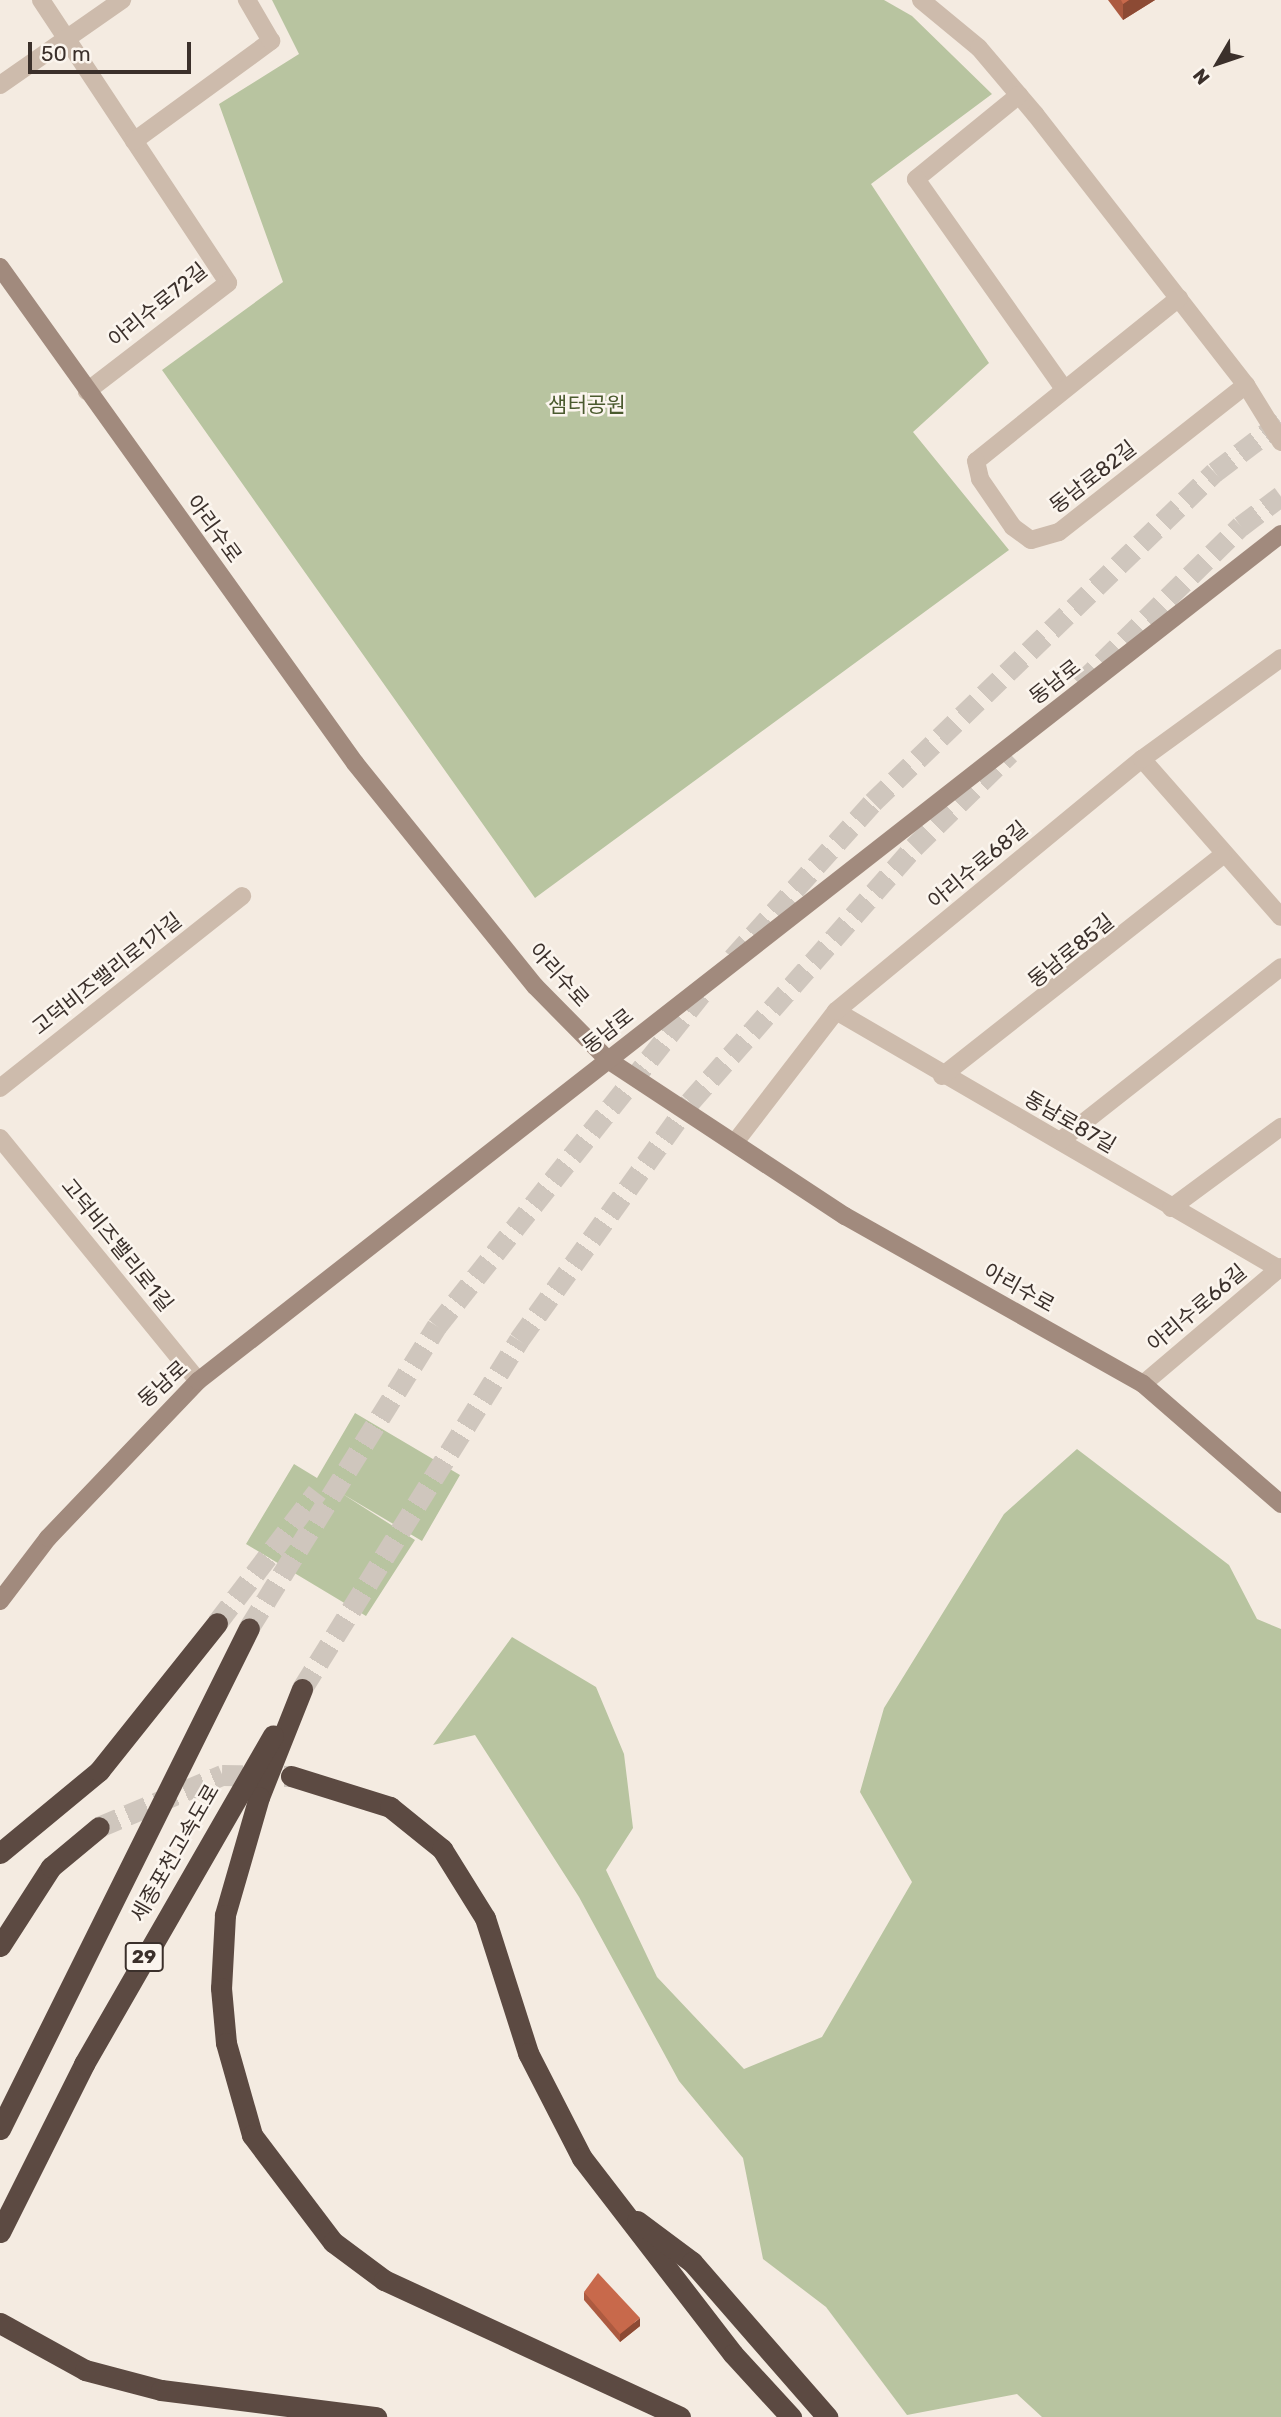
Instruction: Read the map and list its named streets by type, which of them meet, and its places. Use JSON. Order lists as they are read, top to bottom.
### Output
{
  "streets": {
    "highway": ["세종포천고속도로", "29"],
    "main road": ["아리수로", "동남로"],
    "street": [
      "아리수로72길",
      "동남로82길",
      "아리수로68길",
      "동남로85길",
      "고덕비즈밸리로1가길",
      "동남로87길",
      "고덕비즈밸리로1길",
      "아리수로66길"
    ]
  },
  "crossings": [
    ["아리수로72길", "아리수로"],
    ["아리수로", "동남로"],
    ["아리수로", "아리수로68길"],
    ["아리수로", "아리수로66길"],
    ["동남로", "고덕비즈밸리로1길"],
    ["아리수로68길", "동남로87길"],
    ["동남로85길", "동남로87길"],
    ["동남로87길", "아리수로66길"]
  ],
  "parks": ["샘터공원"],
  "scale_bar": "50 m",
  "north": "bottom left"
}
